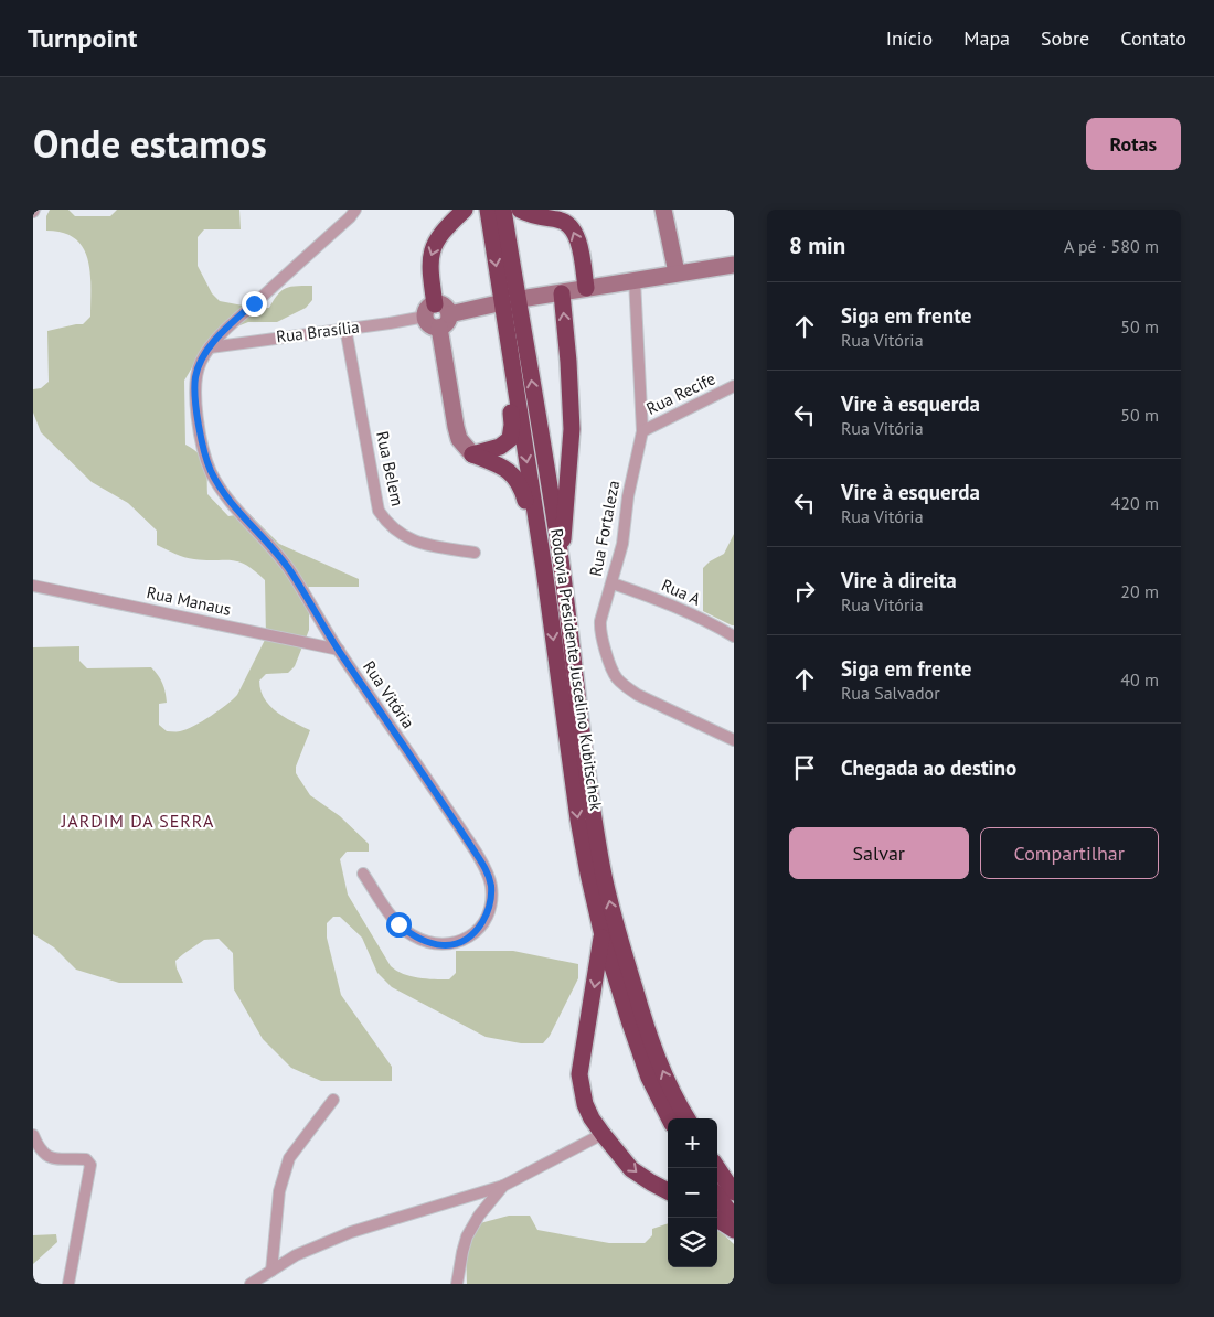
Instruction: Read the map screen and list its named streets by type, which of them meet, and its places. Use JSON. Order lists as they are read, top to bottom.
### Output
{
  "streets": {
    "highway": ["Rodovia Presidente Juscelino Kubitschek"],
    "street": [
      "Rua Brasília",
      "Rua Recife",
      "Rua Belem",
      "Rua Fortaleza",
      "Rua A",
      "Rua Manaus",
      "Rua Vitória"
    ]
  },
  "crossings": [
    ["Rua Brasília", "Rua Belem"],
    ["Rua Brasília", "Rua Vitória"],
    ["Rua Recife", "Rua Fortaleza"],
    ["Rua Fortaleza", "Rua A"],
    ["Rua Manaus", "Rua Vitória"]
  ],
  "districts": ["JARDIM DA SERRA"],
  "page": {
    "header": "Turnpoint",
    "nav": [
      "Início",
      "Mapa",
      "Sobre",
      "Contato"
    ],
    "title": "Onde estamos",
    "buttons": [
      "Rotas",
      ["Salvar", "Compartilhar"]
    ],
    "heading": ["8 min", "A pé · 580 m"],
    "list": [
      ["Siga em frente", "Rua Vitória", "50 m"],
      ["Vire à esquerda", "Rua Vitória", "50 m"],
      ["Vire à esquerda", "Rua Vitória", "420 m"],
      ["Vire à direita", "Rua Vitória", "20 m"],
      ["Siga em frente", "Rua Salvador", "40 m"],
      "Chegada ao destino"
    ],
    "map_buttons": ["+", "−"]
  }
}
